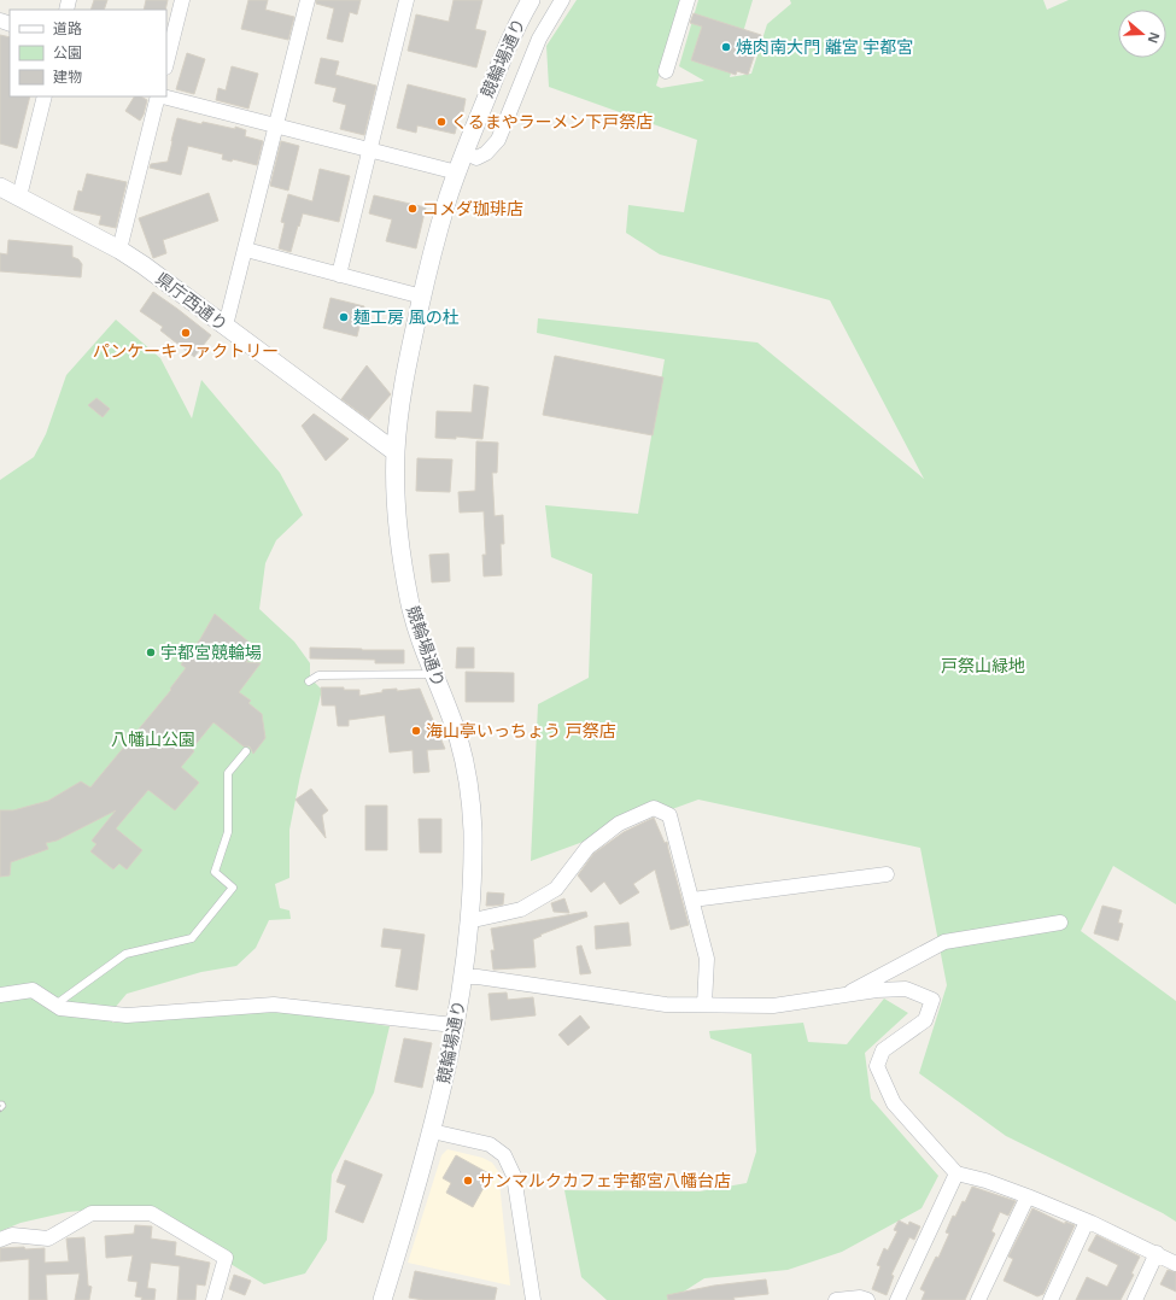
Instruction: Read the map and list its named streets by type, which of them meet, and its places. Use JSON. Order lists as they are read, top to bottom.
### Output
{
  "streets": {
    "street": ["競輪場通り", "県庁西通り"]
  },
  "crossings": [
    ["競輪場通り", "県庁西通り"]
  ],
  "parks": ["戸祭山緑地", "八幡山公園"],
  "places": [
    "焼肉南大門 離宮 宇都宮",
    "くるまやラーメン下戸祭店",
    "コメダ珈琲店",
    "麺工房 風の杜",
    "パンケーキファクトリー",
    "宇都宮競輪場",
    "海山亭いっちょう 戸祭店",
    "サンマルクカフェ宇都宮八幡台店"
  ],
  "legend": ["道路", "公園", "建物"],
  "north": "right"
}
